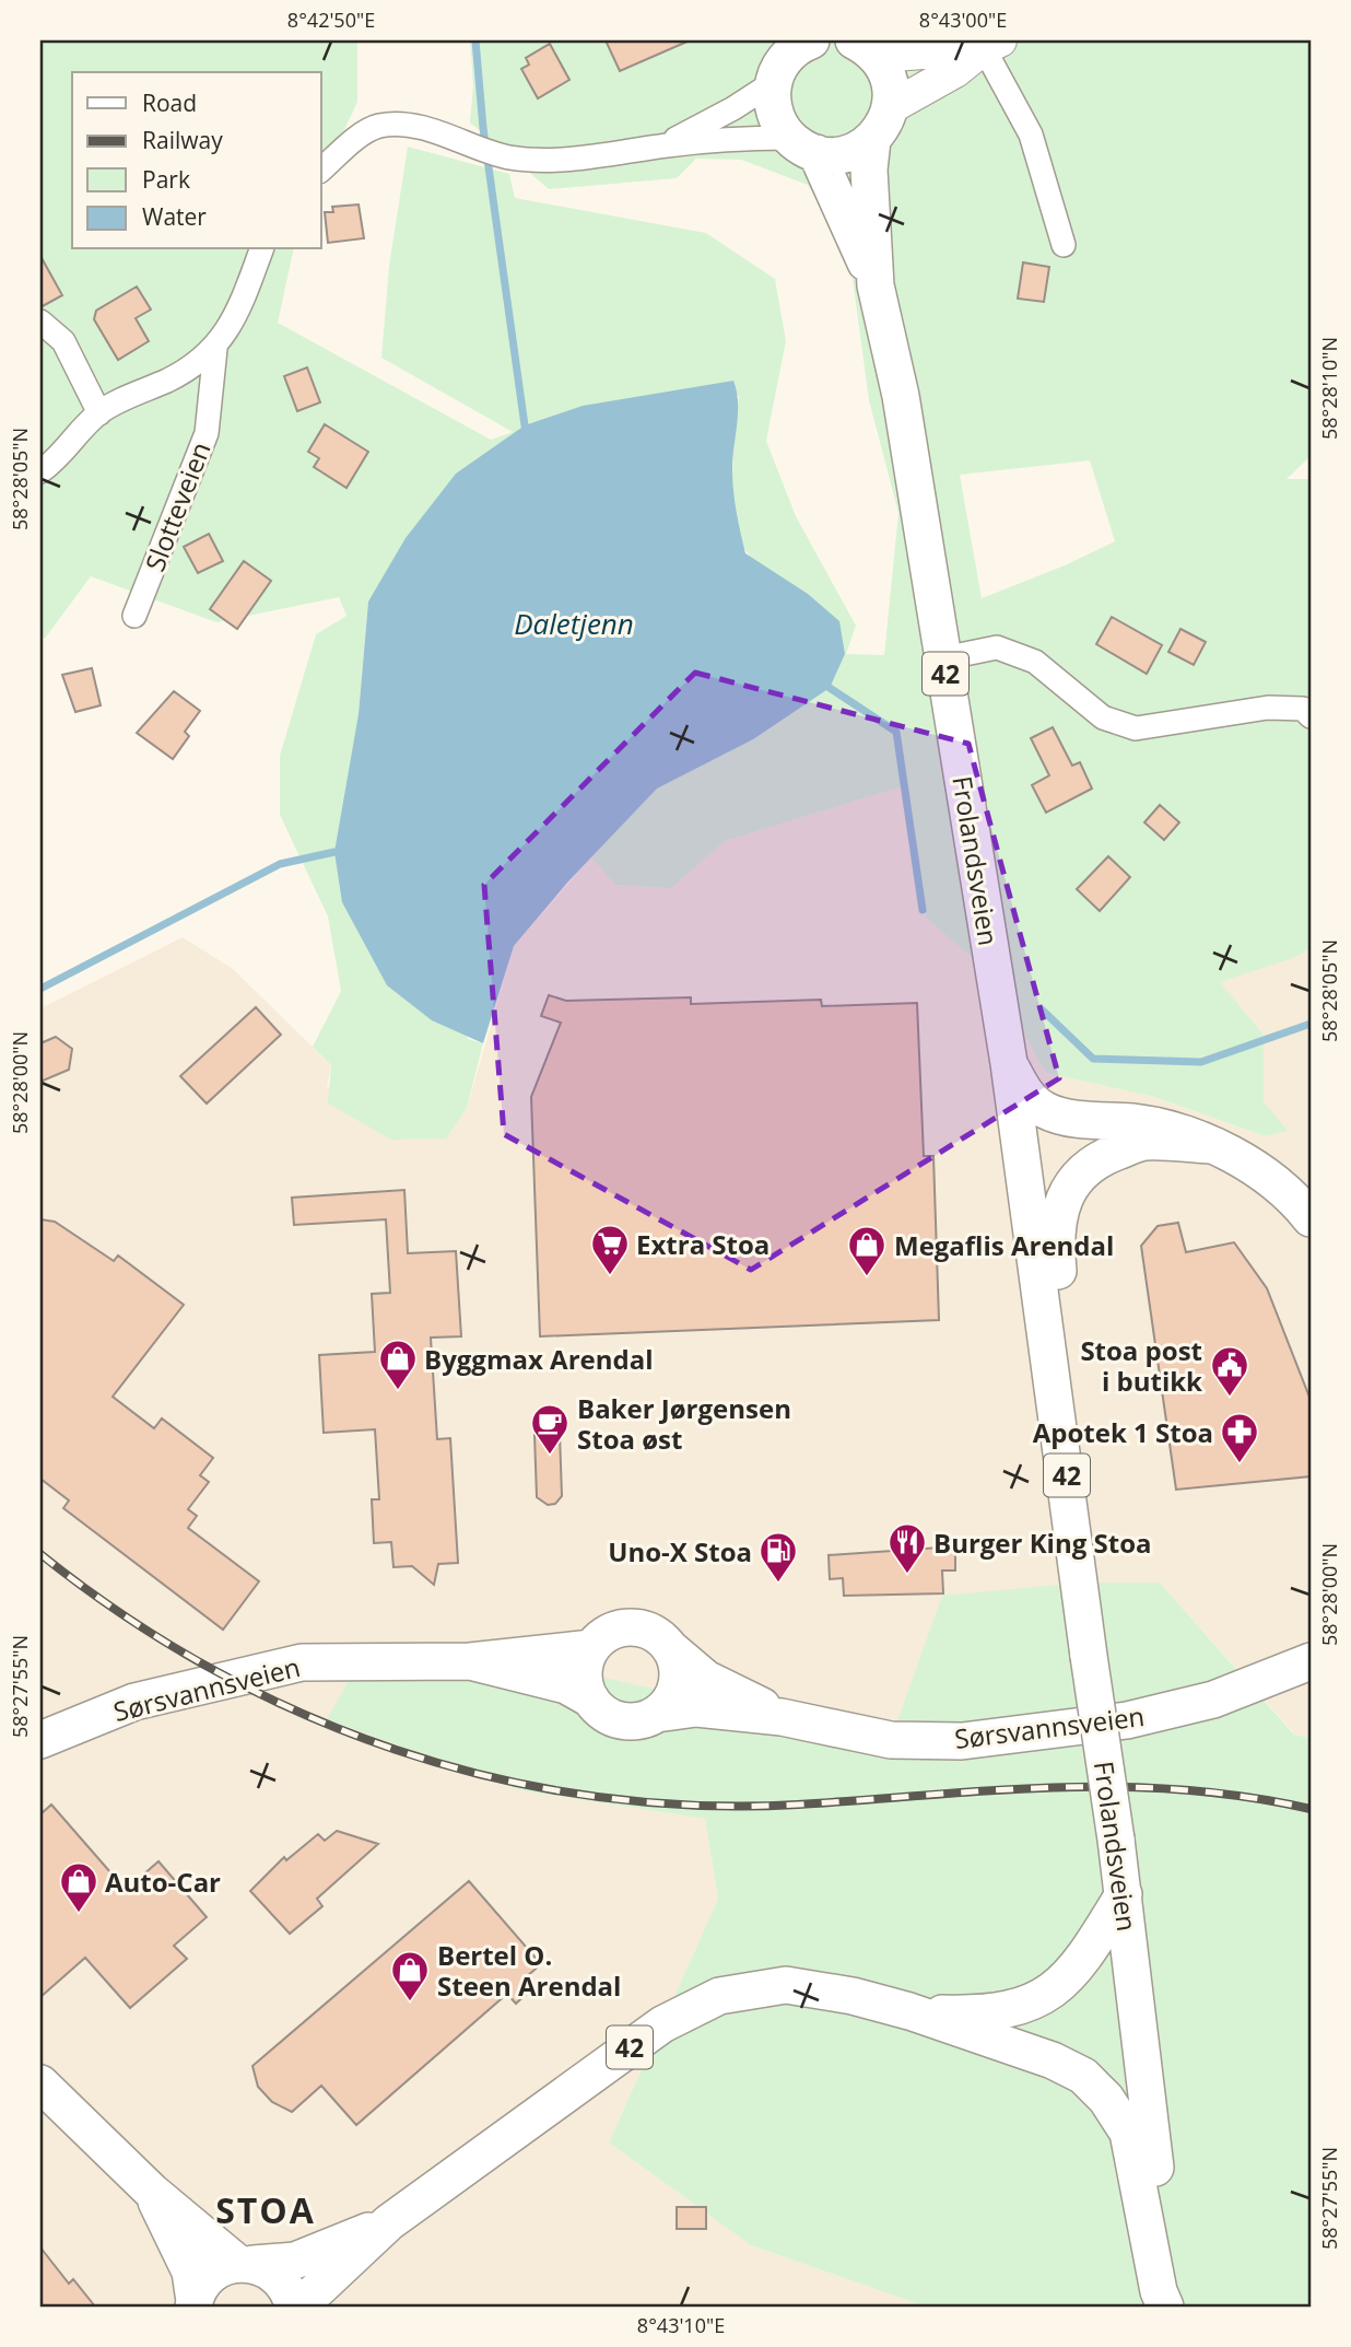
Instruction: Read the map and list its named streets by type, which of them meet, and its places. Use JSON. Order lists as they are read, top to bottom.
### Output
{
  "streets": {
    "main road": ["42", "Frolandsveien", "Sørsvannsveien"],
    "street": ["Slotteveien"]
  },
  "crossings": [
    ["42", "Frolandsveien"]
  ],
  "districts": ["STOA"],
  "water": ["Daletjenn"],
  "places": {
    "supermarket": ["Extra Stoa"],
    "shop": [
      "Megaflis Arendal",
      "Byggmax Arendal",
      "Auto-Car",
      "Bertel O. Steen Arendal"
    ],
    "public building": ["Stoa post i butikk"],
    "cafe": ["Baker Jørgensen Stoa øst"],
    "pharmacy": ["Apotek 1 Stoa"],
    "restaurant": ["Burger King Stoa"],
    "fuel station": ["Uno-X Stoa"]
  },
  "legend": [
    "Road",
    "Railway",
    "Park",
    "Water"
  ],
  "coordinates": [
    "8°42'50\"E",
    "8°43'00\"E",
    "58°28'10\"N",
    "58°28'05\"N",
    "58°28'00\"N",
    "58°27'55\"N",
    "8°43'10\"E"
  ]
}
